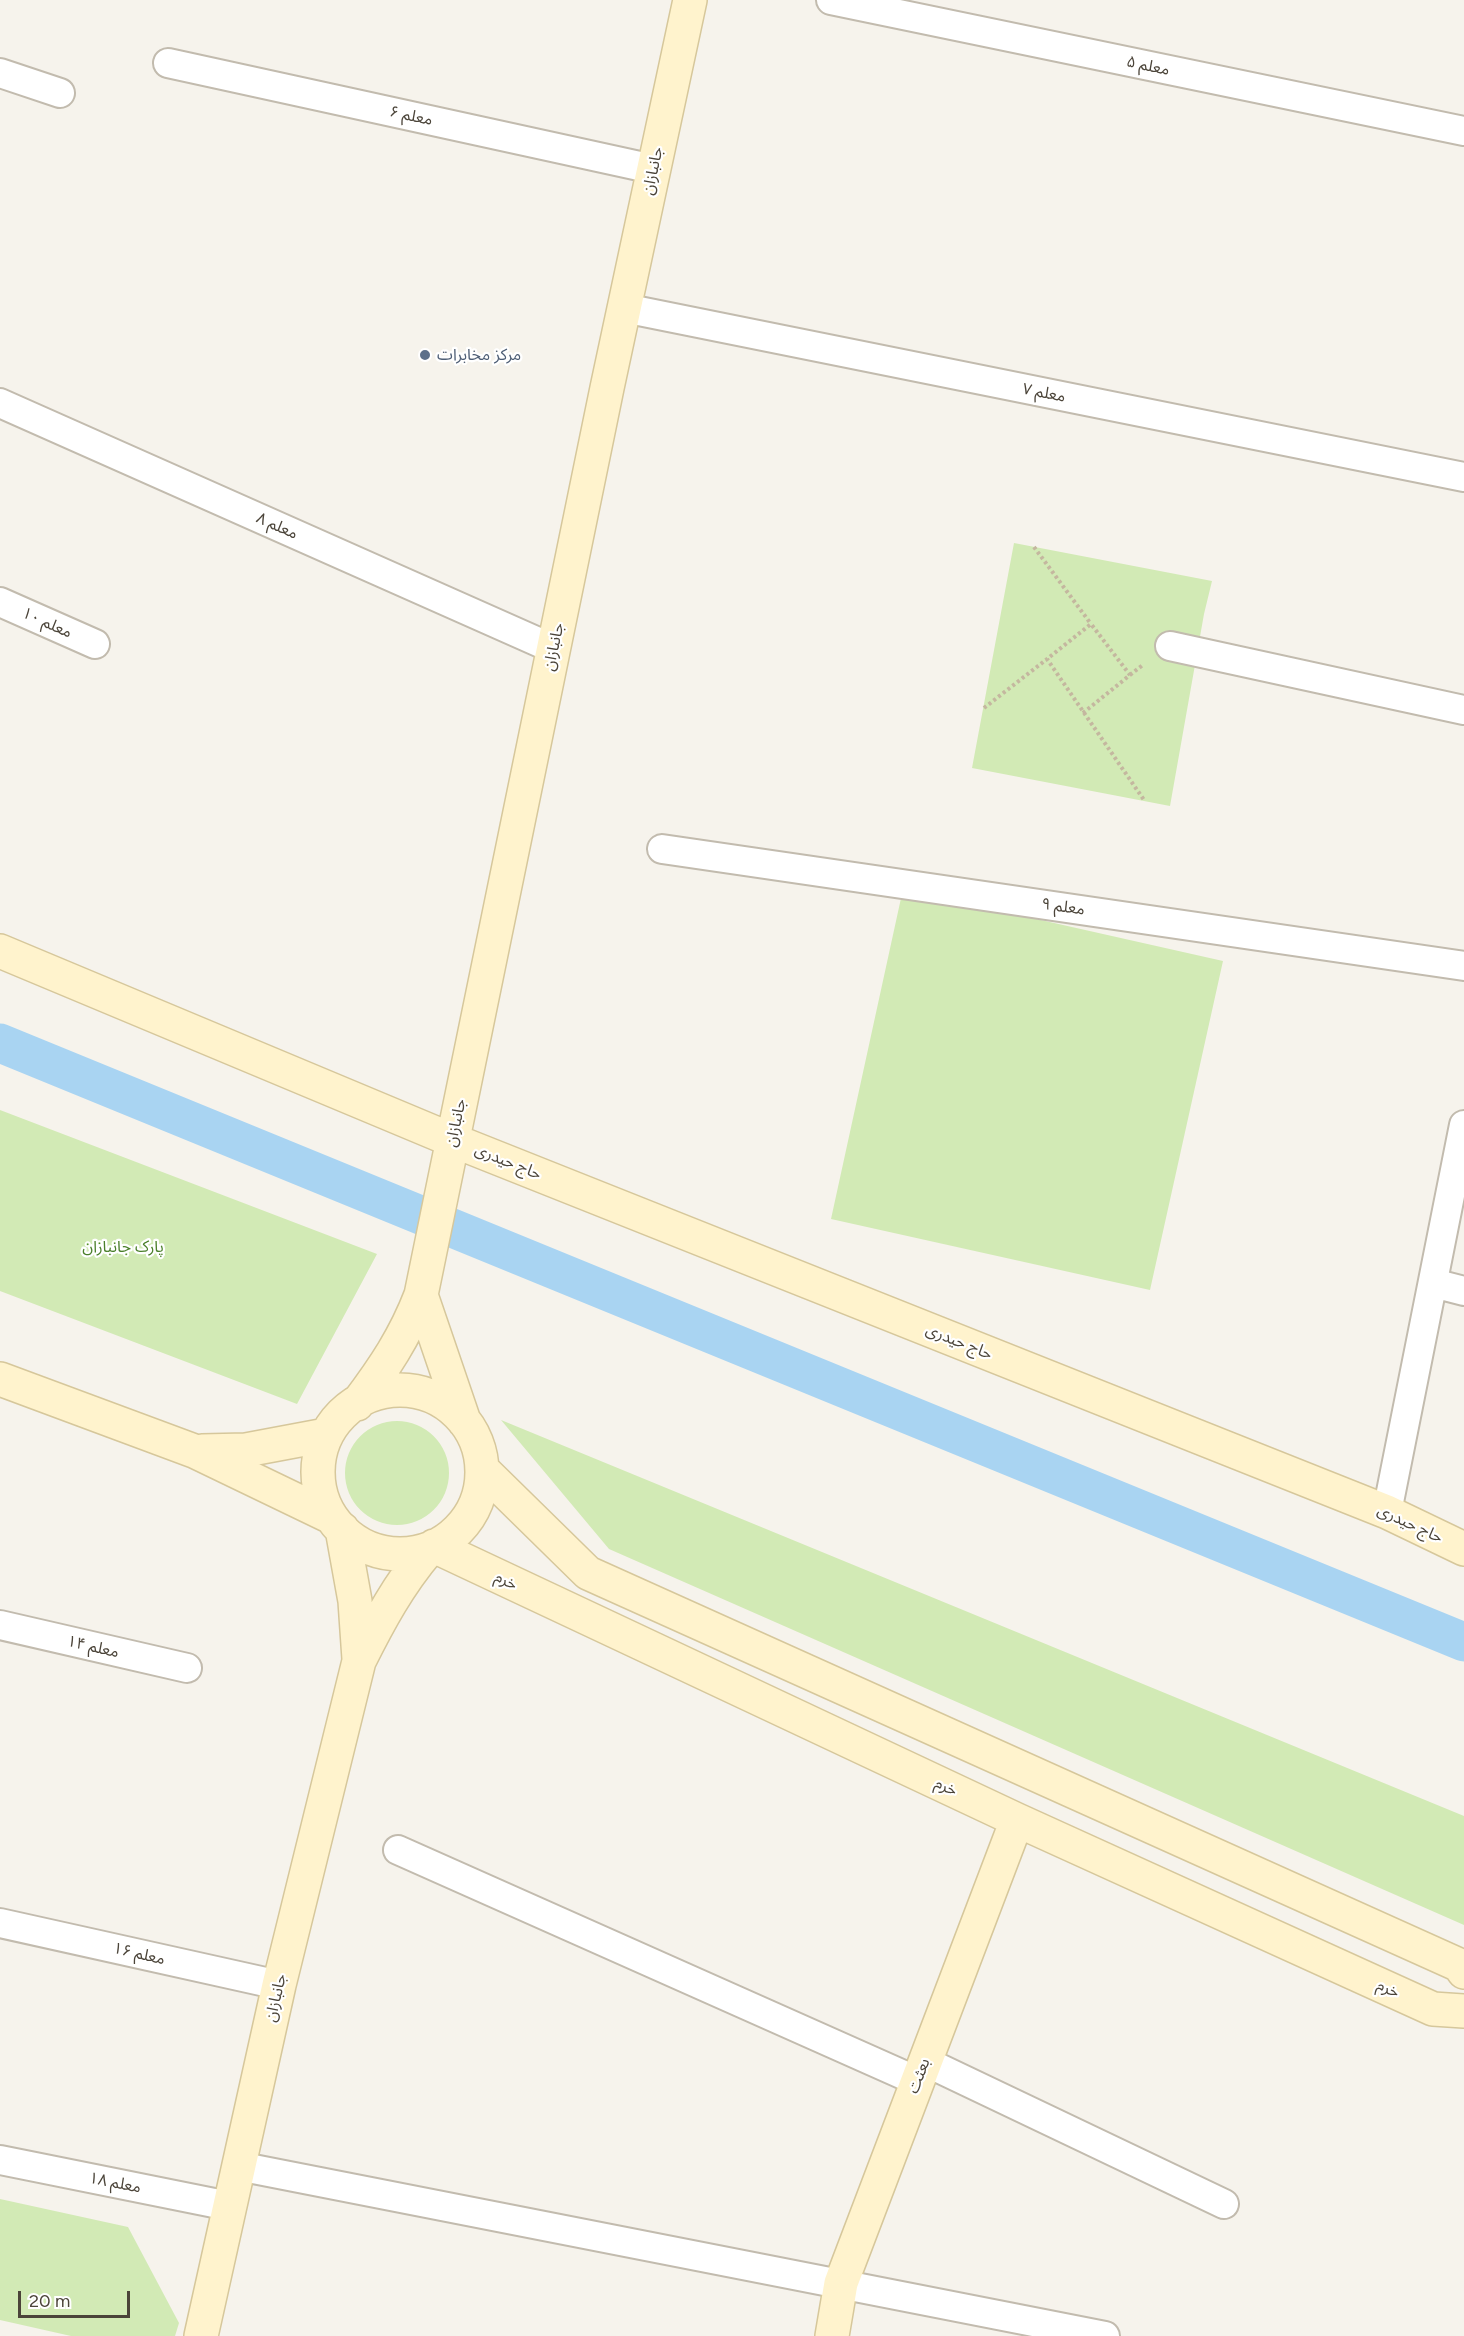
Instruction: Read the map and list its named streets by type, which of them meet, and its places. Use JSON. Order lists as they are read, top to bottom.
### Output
{
  "streets": {
    "street": [
      "معلم ۵",
      "معلم ۶",
      "جانبازان",
      "معلم ۷",
      "معلم ۸",
      "معلم ۱۰",
      "معلم ۹",
      "حاج حیدری",
      "خرم",
      "معلم ۱۴",
      "معلم ۱۶",
      "بعثت",
      "معلم ۱۸"
    ]
  },
  "crossings": [
    ["معلم ۶", "جانبازان"],
    ["جانبازان", "معلم ۷"],
    ["جانبازان", "معلم ۸"],
    ["جانبازان", "حاج حیدری"],
    ["جانبازان", "خرم"],
    ["جانبازان", "معلم ۱۶"],
    ["جانبازان", "معلم ۱۸"],
    ["خرم", "بعثت"]
  ],
  "parks": ["پارک جانبازان"],
  "places": ["مرکز مخابرات"],
  "scale_bar": "20 m"
}
